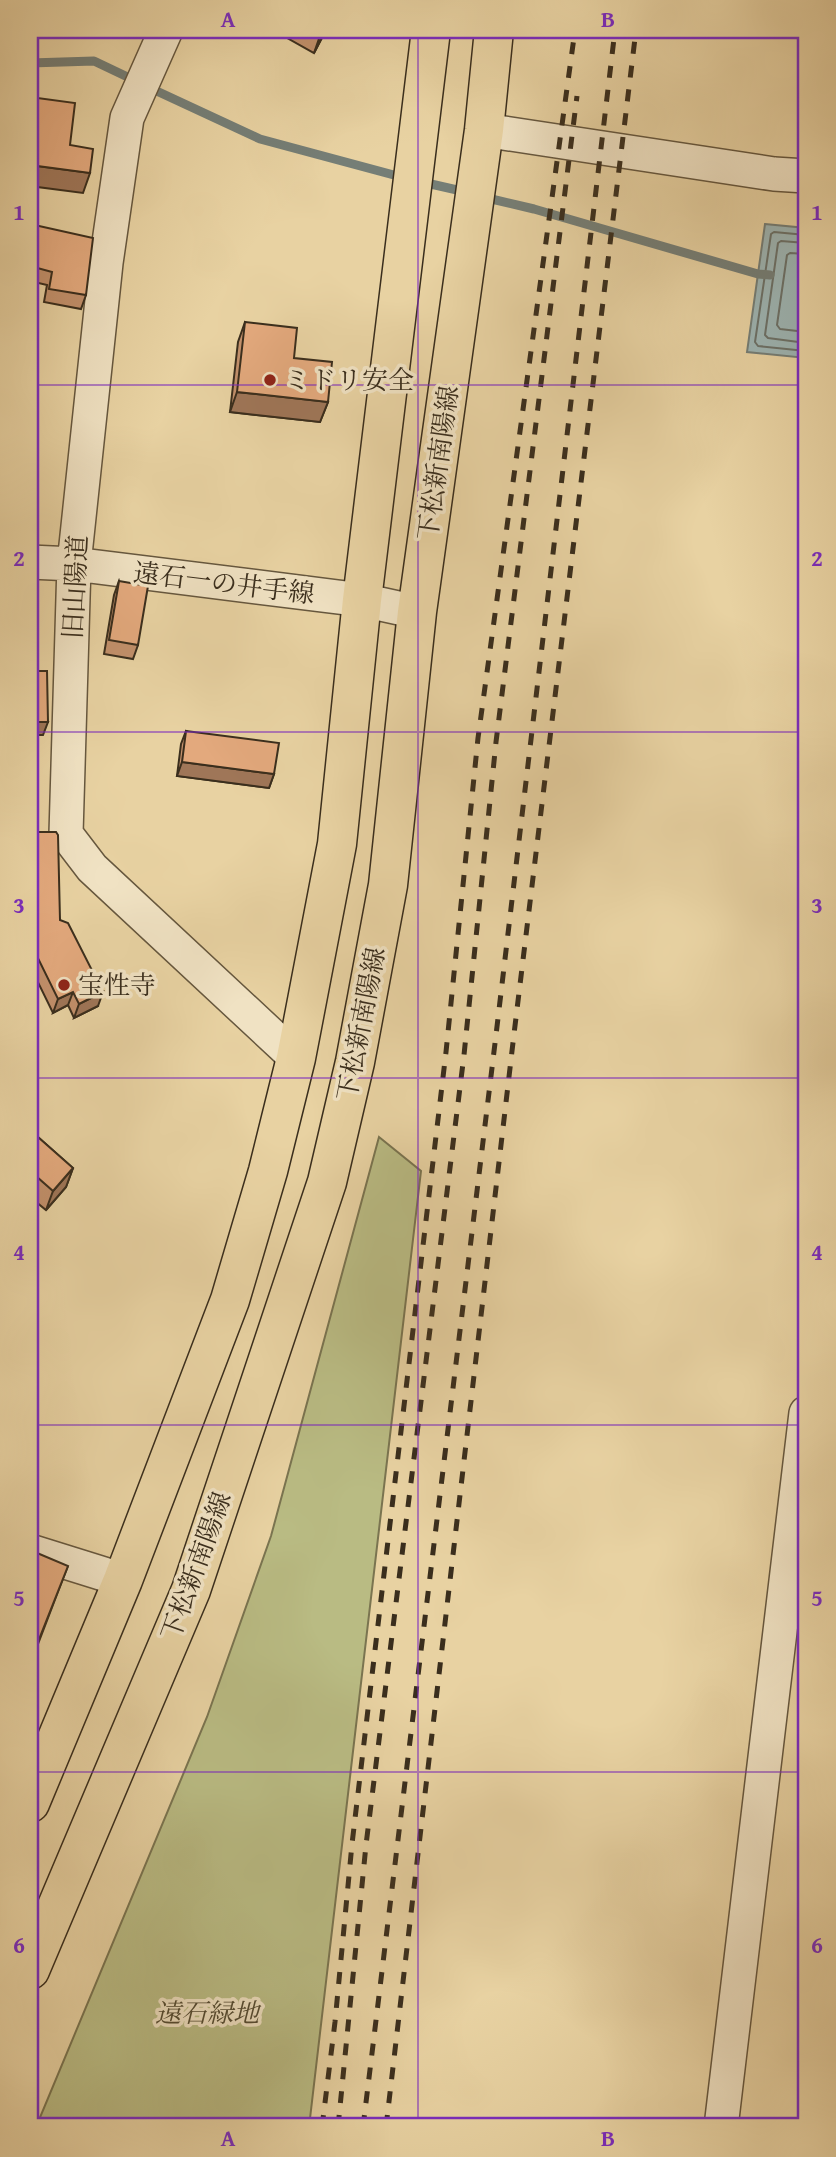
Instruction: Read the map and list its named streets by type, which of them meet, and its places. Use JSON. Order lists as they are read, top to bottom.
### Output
{
  "streets": {
    "main road": ["下松新南陽線"],
    "street": ["遠石一の井手線", "旧山陽道"]
  },
  "crossings": [
    ["下松新南陽線", "遠石一の井手線"],
    ["遠石一の井手線", "旧山陽道"]
  ],
  "parks": ["遠石緑地"],
  "places": ["ミドリ安全", "宝性寺"],
  "grid": {
    "columns": ["A", "B"],
    "rows": [
      "1",
      "2",
      "3",
      "4",
      "5",
      "6"
    ]
  }
}
